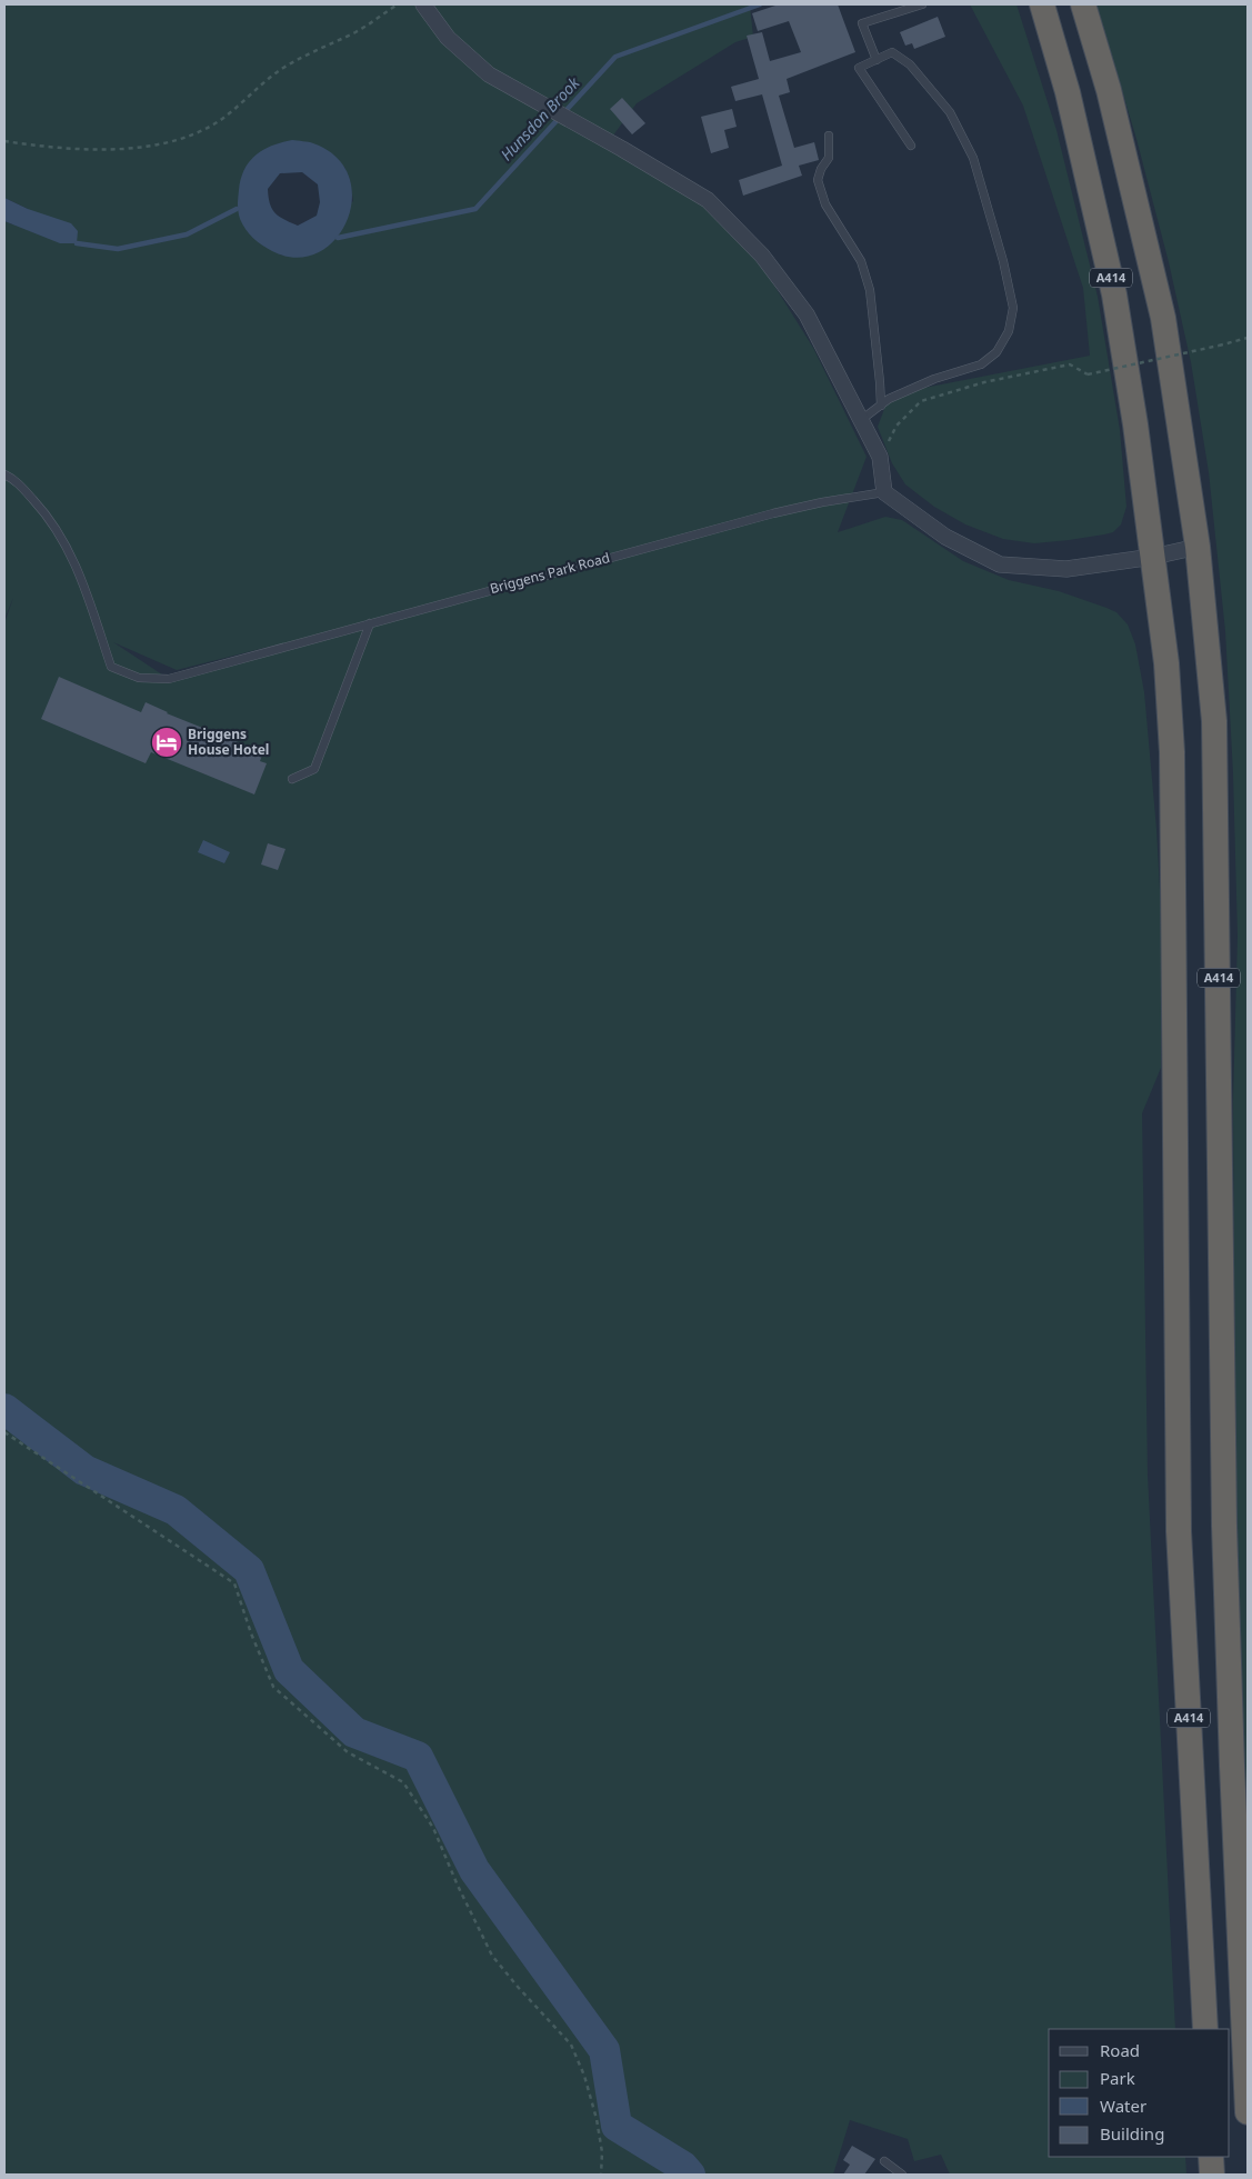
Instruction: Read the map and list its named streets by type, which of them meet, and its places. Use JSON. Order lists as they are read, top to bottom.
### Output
{
  "streets": {
    "highway": ["A414"],
    "lane": ["Briggens Park Road"]
  },
  "water": ["Hunsdon Brook"],
  "places": {
    "hotel": ["Briggens House Hotel"]
  },
  "legend": [
    "Road",
    "Park",
    "Water",
    "Building"
  ]
}
